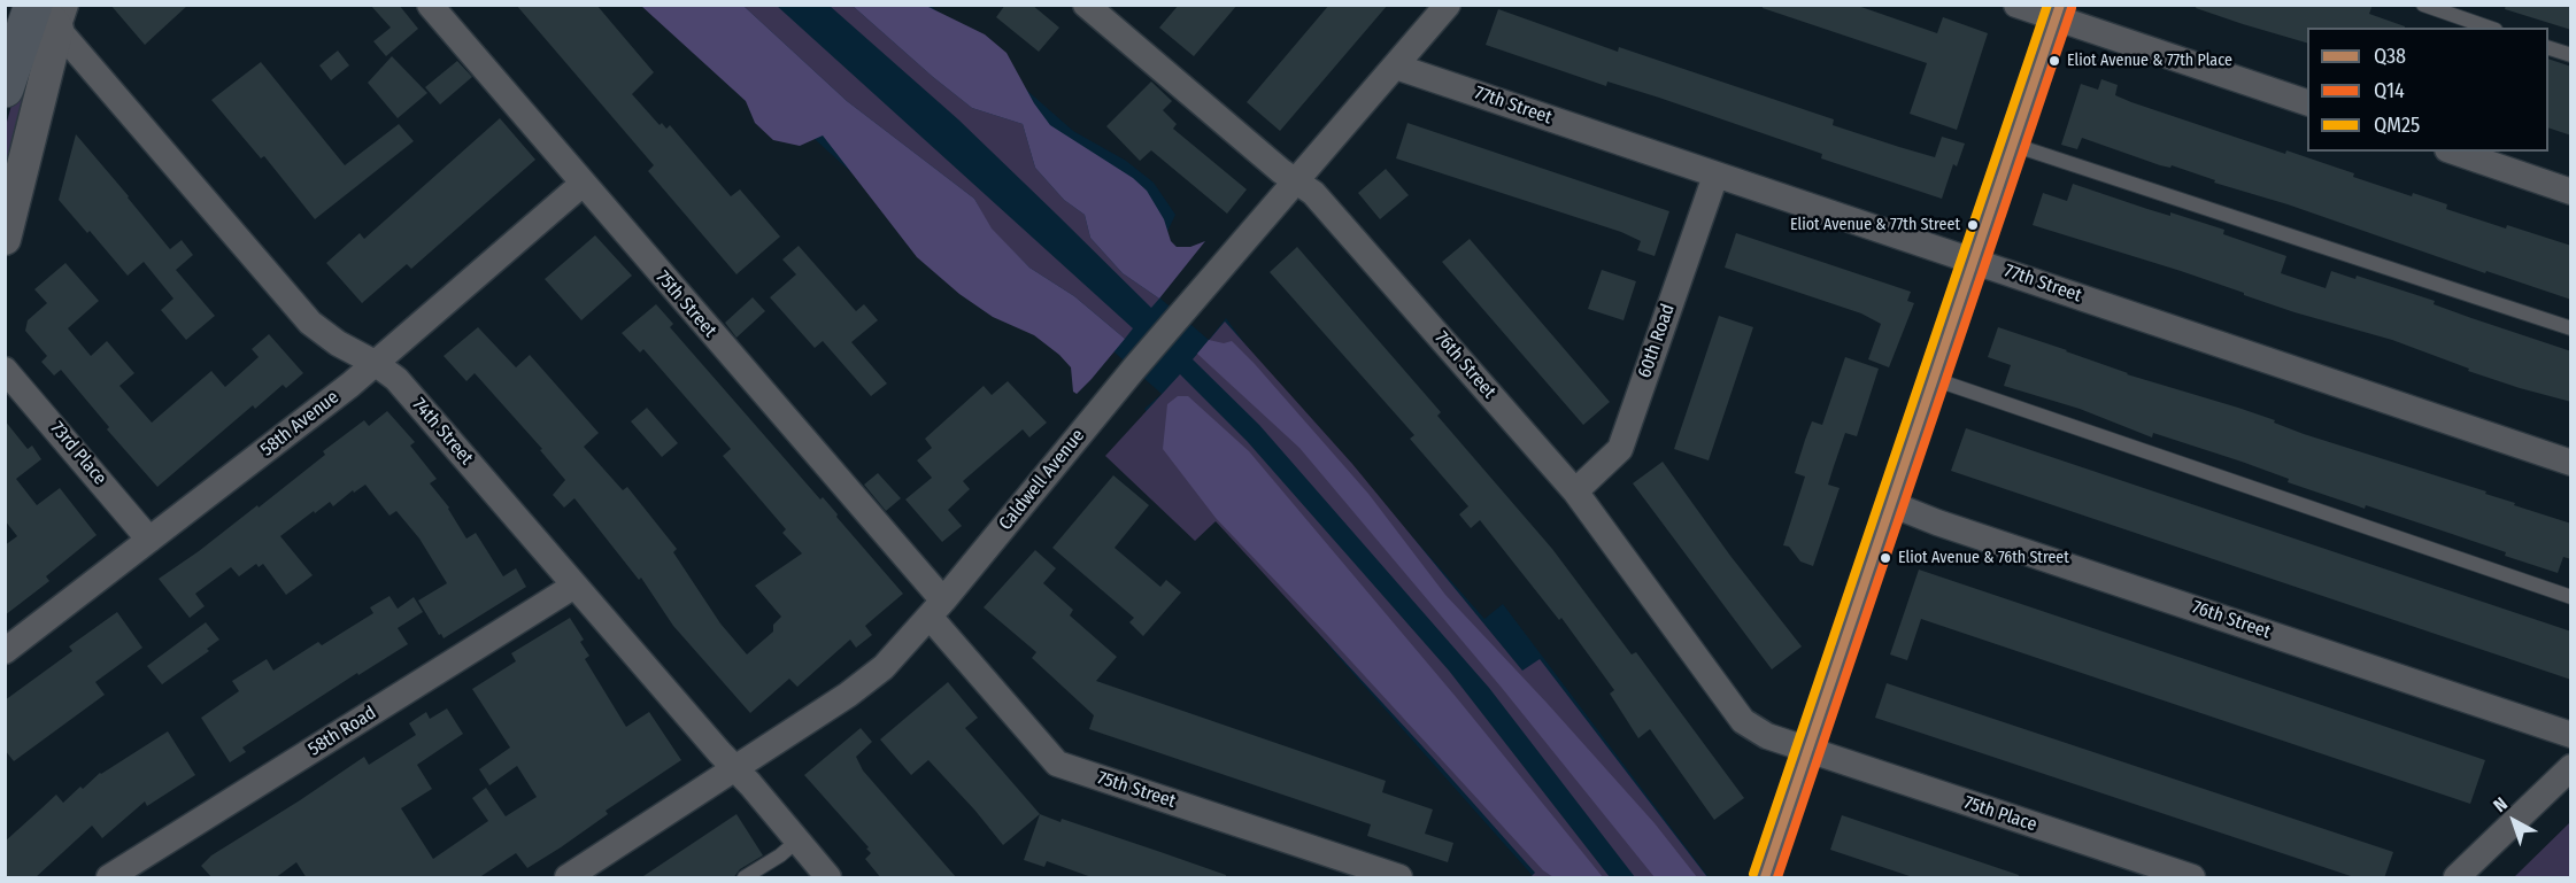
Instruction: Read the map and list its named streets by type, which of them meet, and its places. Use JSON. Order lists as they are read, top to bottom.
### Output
{
  "streets": {
    "street": [
      "77th Street",
      "75th Street",
      "60th Road",
      "76th Street",
      "58th Avenue",
      "74th Street",
      "73rd Place",
      "Caldwell Avenue",
      "58th Road",
      "75th Place"
    ]
  },
  "crossings": [
    ["77th Street", "60th Road"],
    ["77th Street", "Caldwell Avenue"],
    ["75th Street", "58th Avenue"],
    ["75th Street", "Caldwell Avenue"],
    ["60th Road", "76th Street"],
    ["76th Street", "Caldwell Avenue"],
    ["76th Street", "75th Place"],
    ["58th Avenue", "74th Street"],
    ["58th Avenue", "73rd Place"],
    ["74th Street", "Caldwell Avenue"],
    ["74th Street", "58th Road"]
  ],
  "places": ["Eliot Avenue & 77th Place", "Eliot Avenue & 77th Street", "Eliot Avenue & 76th Street"],
  "lines": ["transit line Q38", "transit line QM25", "transit line Q14"],
  "legend": ["Q38", "Q14", "QM25"],
  "north": "top left"
}
